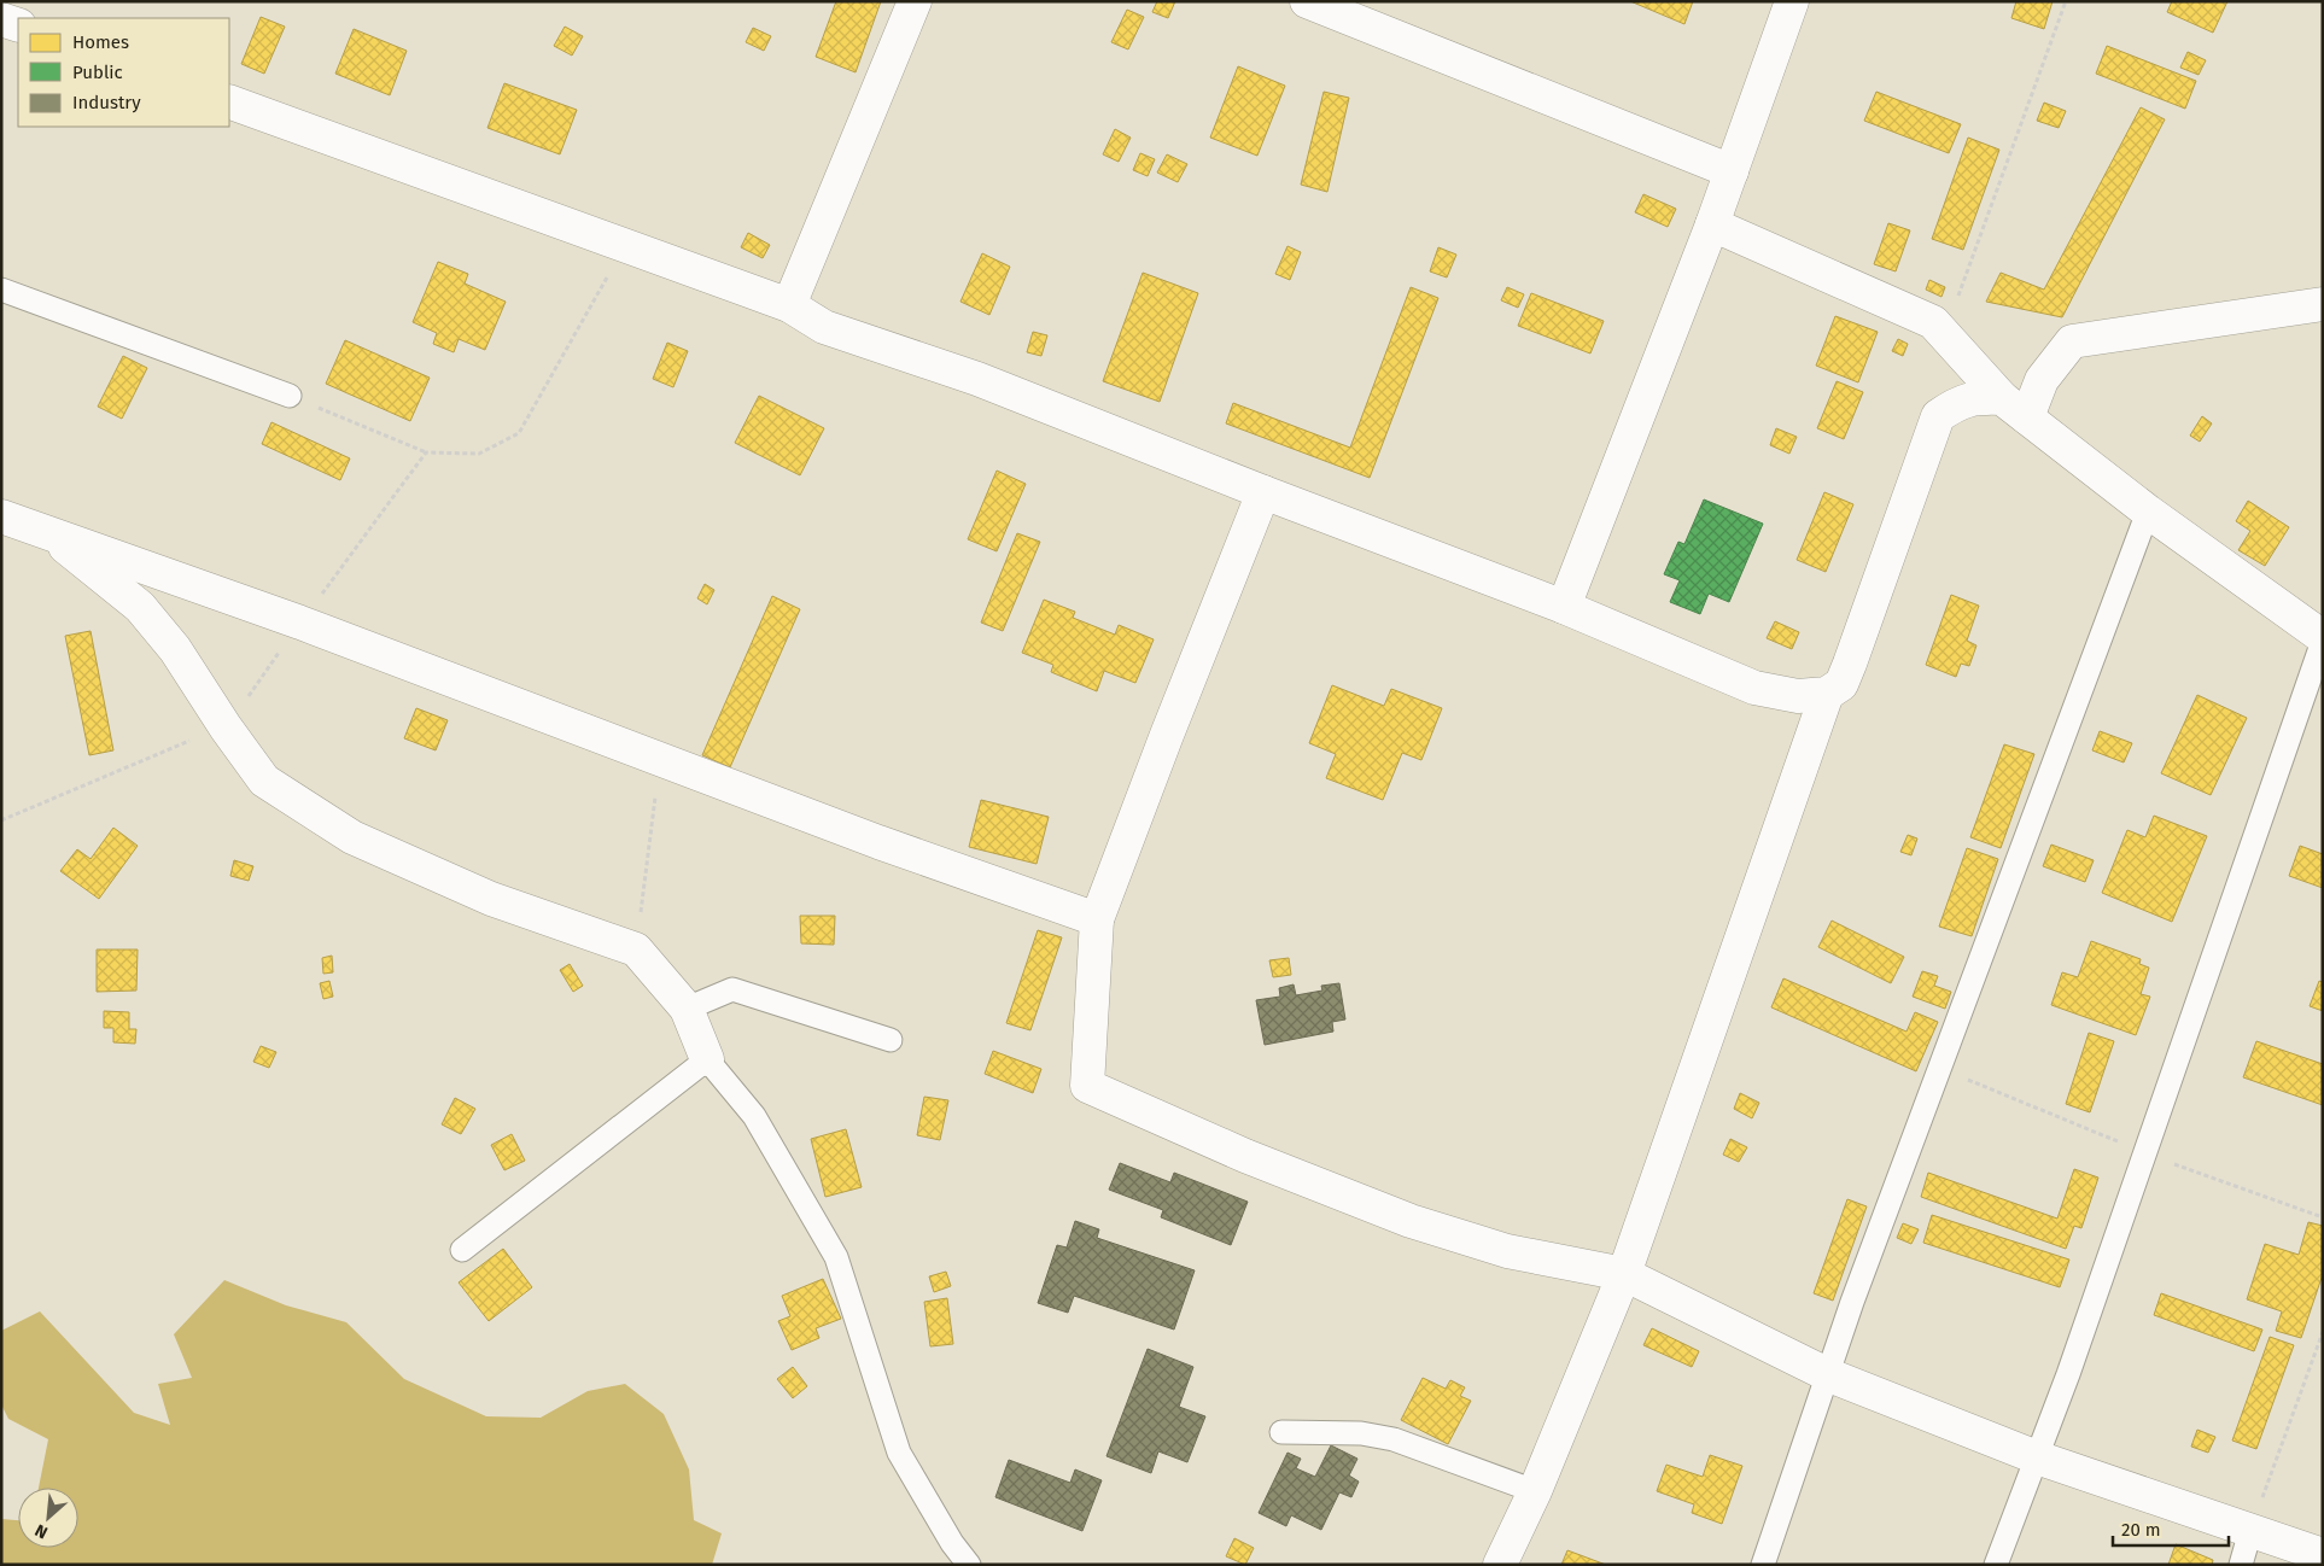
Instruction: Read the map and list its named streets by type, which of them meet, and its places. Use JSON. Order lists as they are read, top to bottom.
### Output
{
  "legend": ["Homes", "Public", "Industry"],
  "scale_bar": "20 m",
  "north": "bottom left"
}
